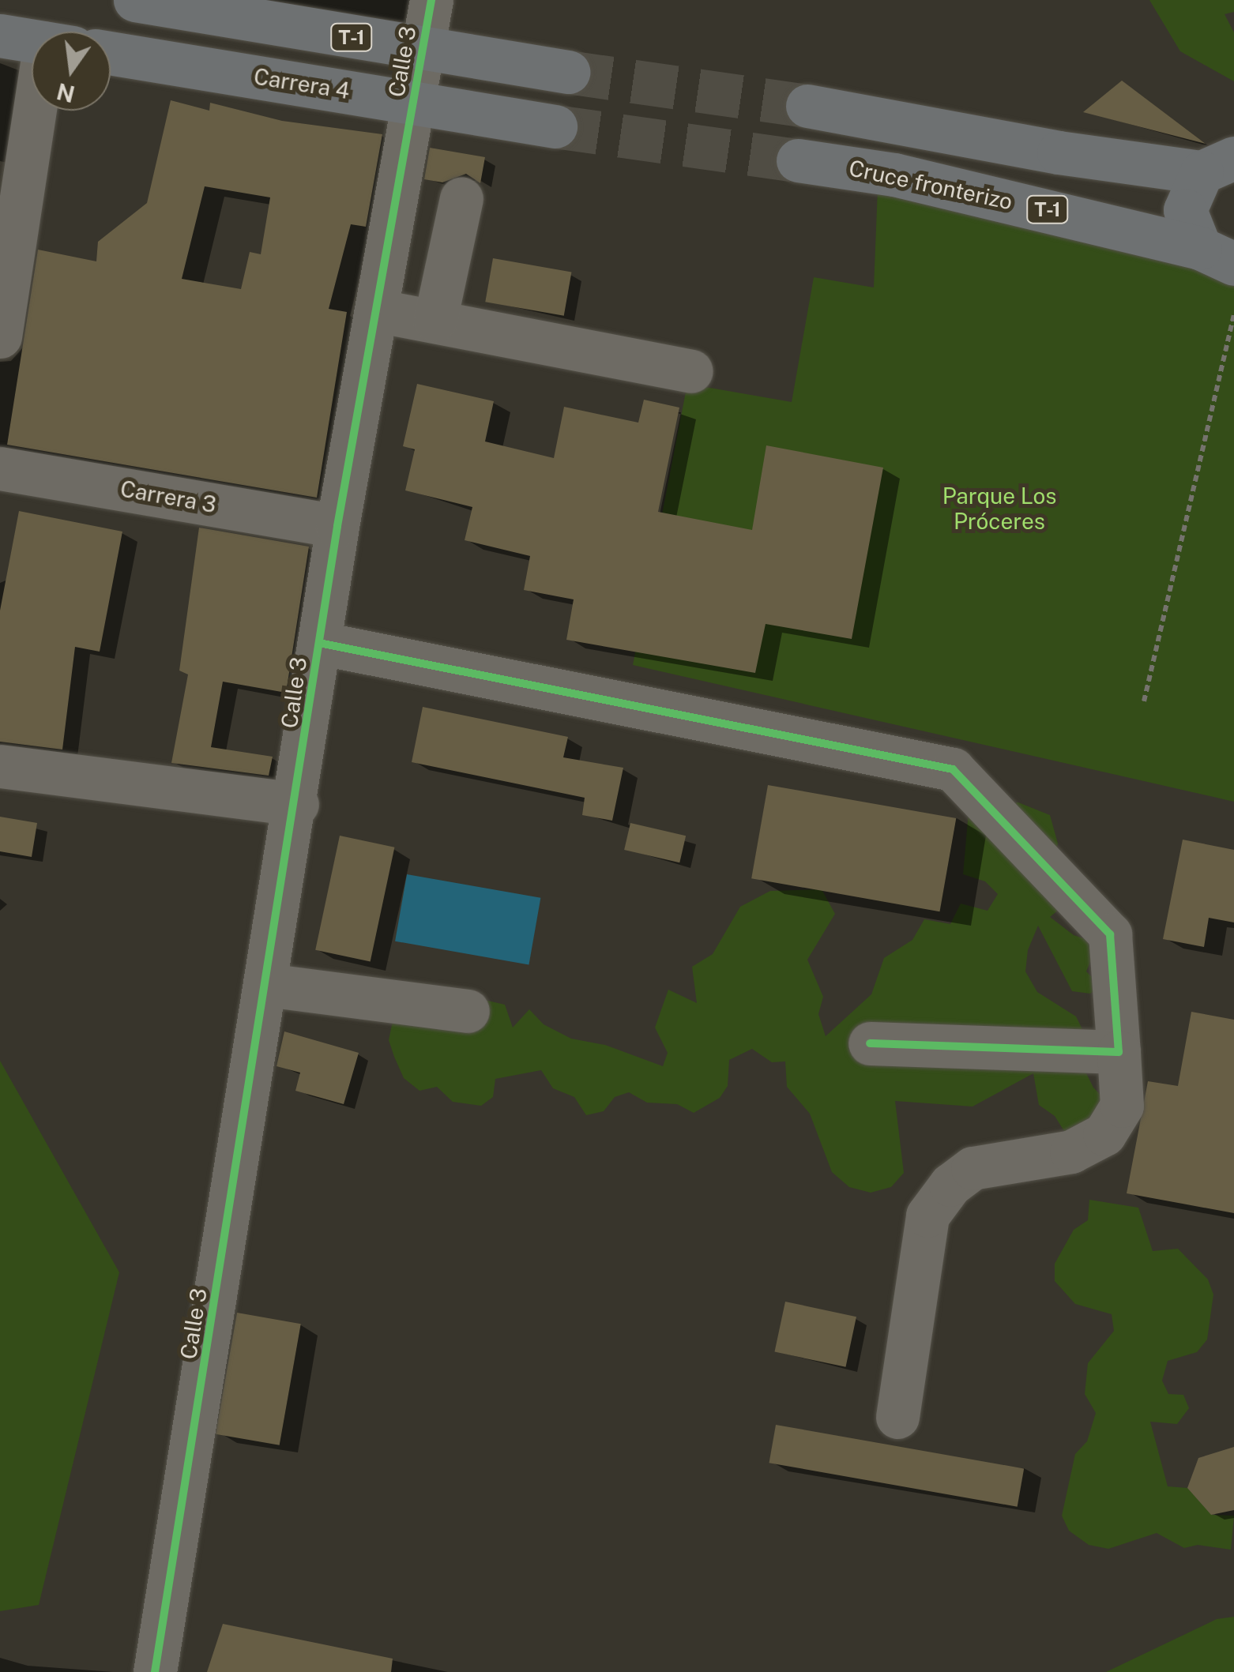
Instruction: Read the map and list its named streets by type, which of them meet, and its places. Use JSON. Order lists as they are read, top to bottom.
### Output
{
  "streets": {
    "highway": ["T-1", "Carrera 4", "Cruce fronterizo"],
    "street": ["Calle 3", "Carrera 3"]
  },
  "crossings": [
    ["T-1", "Calle 3"],
    ["Calle 3", "Carrera 4"],
    ["Calle 3", "Carrera 3"]
  ],
  "parks": ["Parque Los Próceres"],
  "north": "bottom"
}
